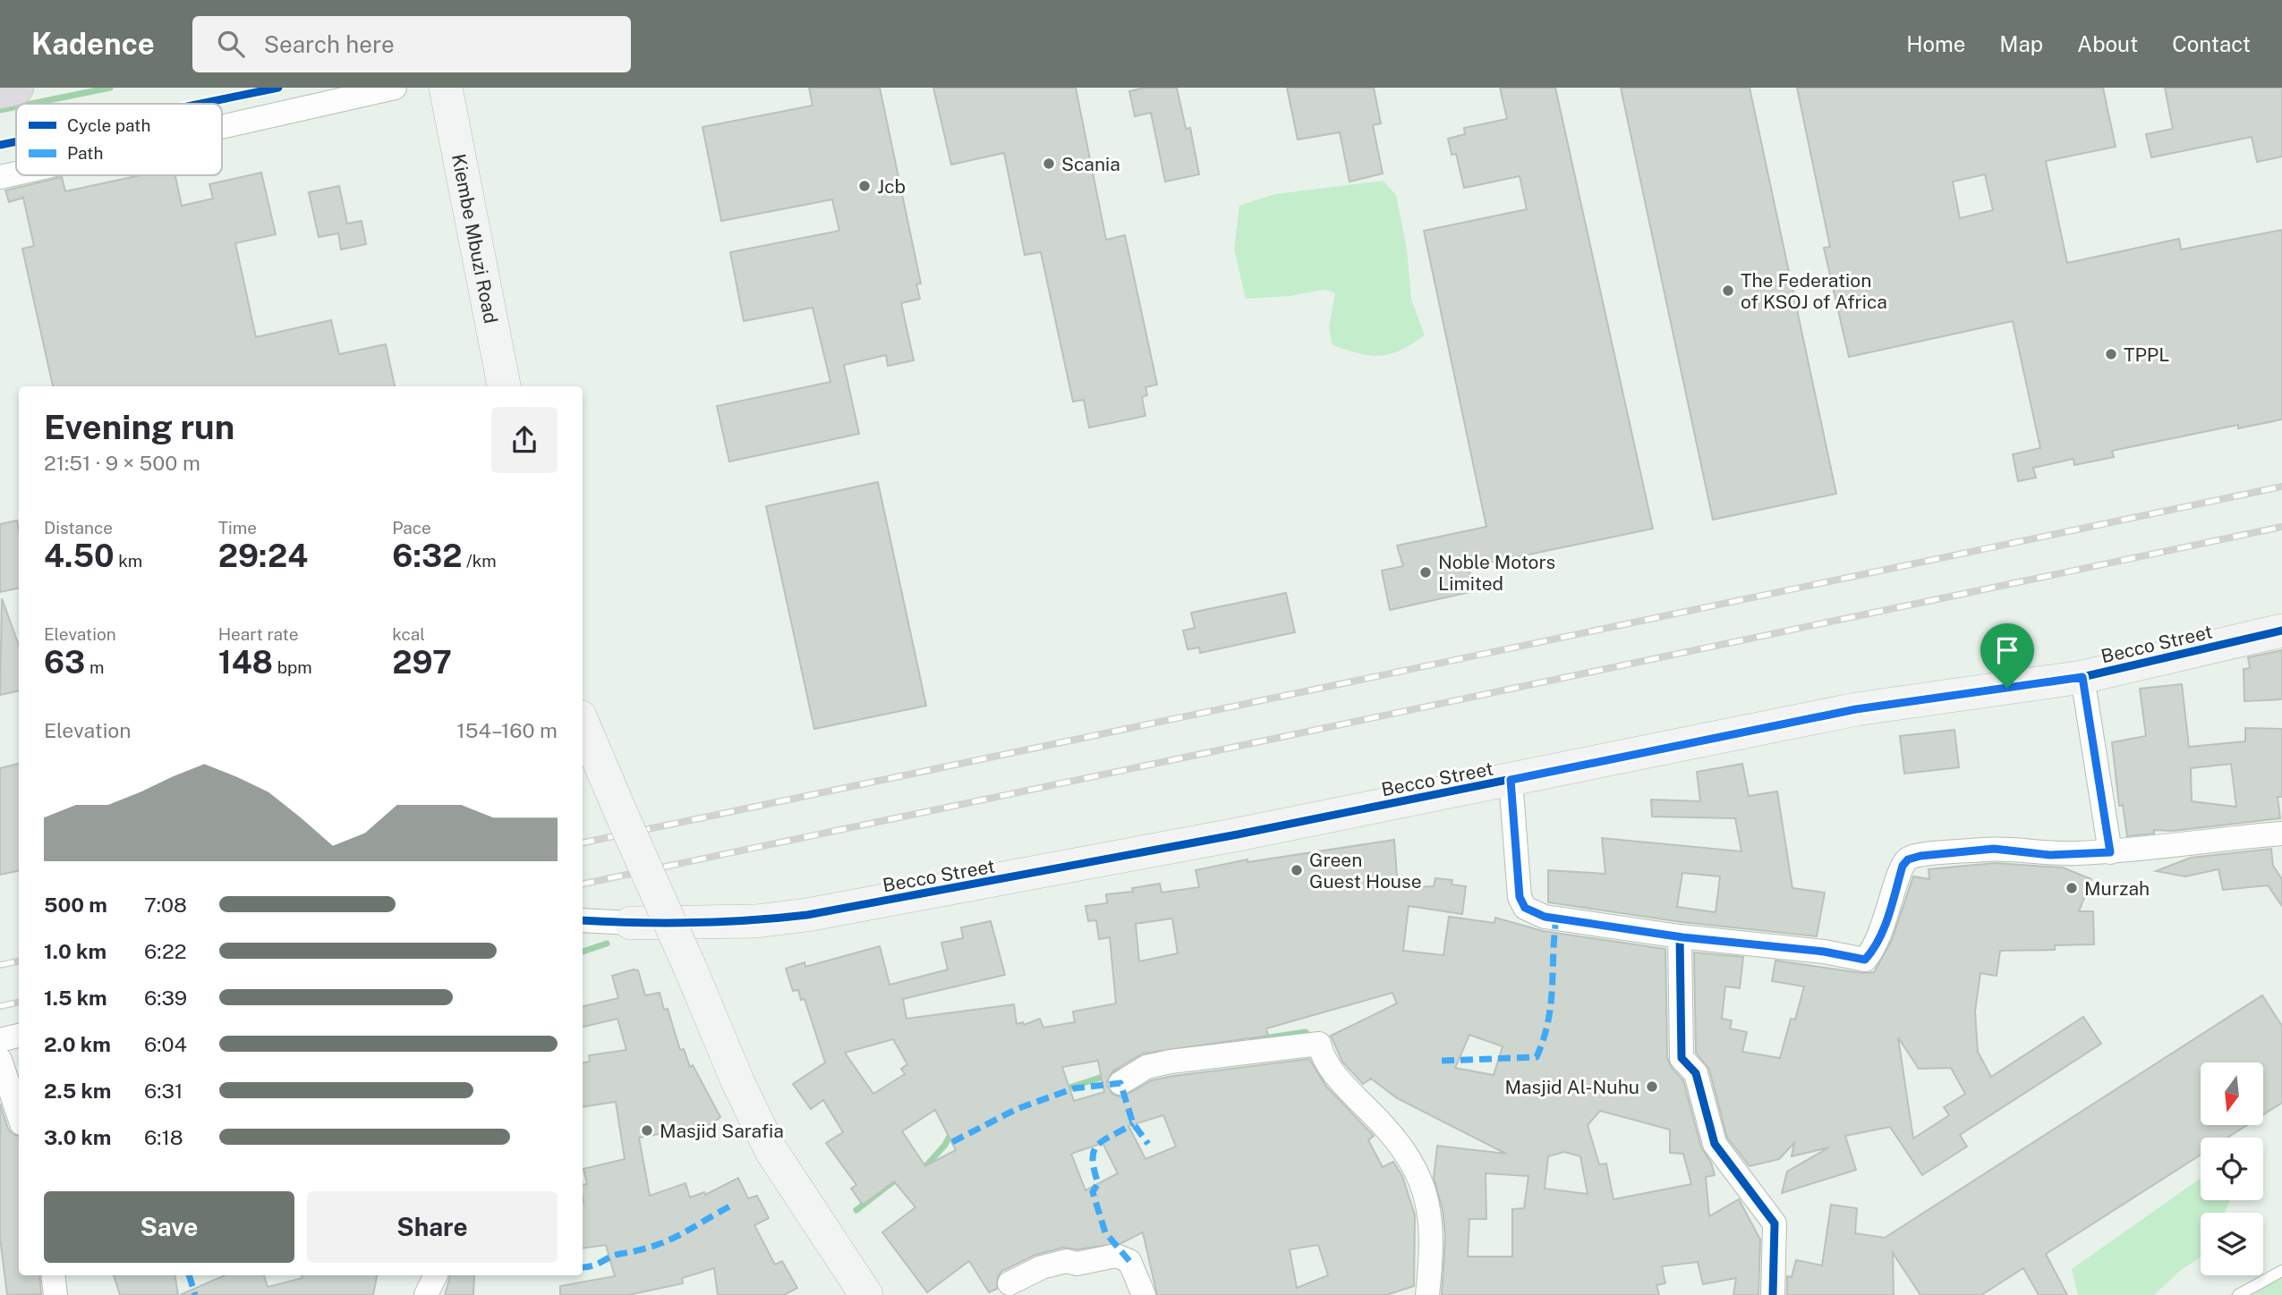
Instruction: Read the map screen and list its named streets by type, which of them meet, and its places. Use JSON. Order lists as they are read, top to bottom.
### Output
{
  "streets": {
    "street": ["Kiembe Mbuzi Road", "Becco Street"]
  },
  "places": [
    "Scania",
    "Jcb",
    "The Federation of KSOJ of Africa",
    "TPPL",
    "Noble Motors Limited",
    "Green Guest House",
    "Murzah",
    "Masjid Al-Nuhu",
    "Masjid Sarafia"
  ],
  "legend": ["Cycle path", "Path"],
  "north": "bottom",
  "page": {
    "header": "Kadence",
    "search": "Search here",
    "nav": [
      "Home",
      "Map",
      "About",
      "Contact"
    ],
    "heading": ["Evening run", "21:51 · 9 × 500 m"],
    "stats": [
      ["Distance", "4.50 km"],
      ["Time", "29:24"],
      ["Pace", "6:32 /km"],
      ["Elevation", "63 m"],
      ["Heart rate", "148 bpm"],
      ["kcal", "297"]
    ],
    "chart": ["Elevation", "154–160 m"],
    "list": [
      {
        "name": "500 m",
        "note": "7:08"
      },
      {
        "name": "1.0 km",
        "note": "6:22"
      },
      {
        "name": "1.5 km",
        "note": "6:39"
      },
      {
        "name": "2.0 km",
        "note": "6:04"
      },
      {
        "name": "2.5 km",
        "note": "6:31"
      },
      {
        "name": "3.0 km",
        "note": "6:18"
      }
    ],
    "buttons": ["Save", "Share"]
  }
}
